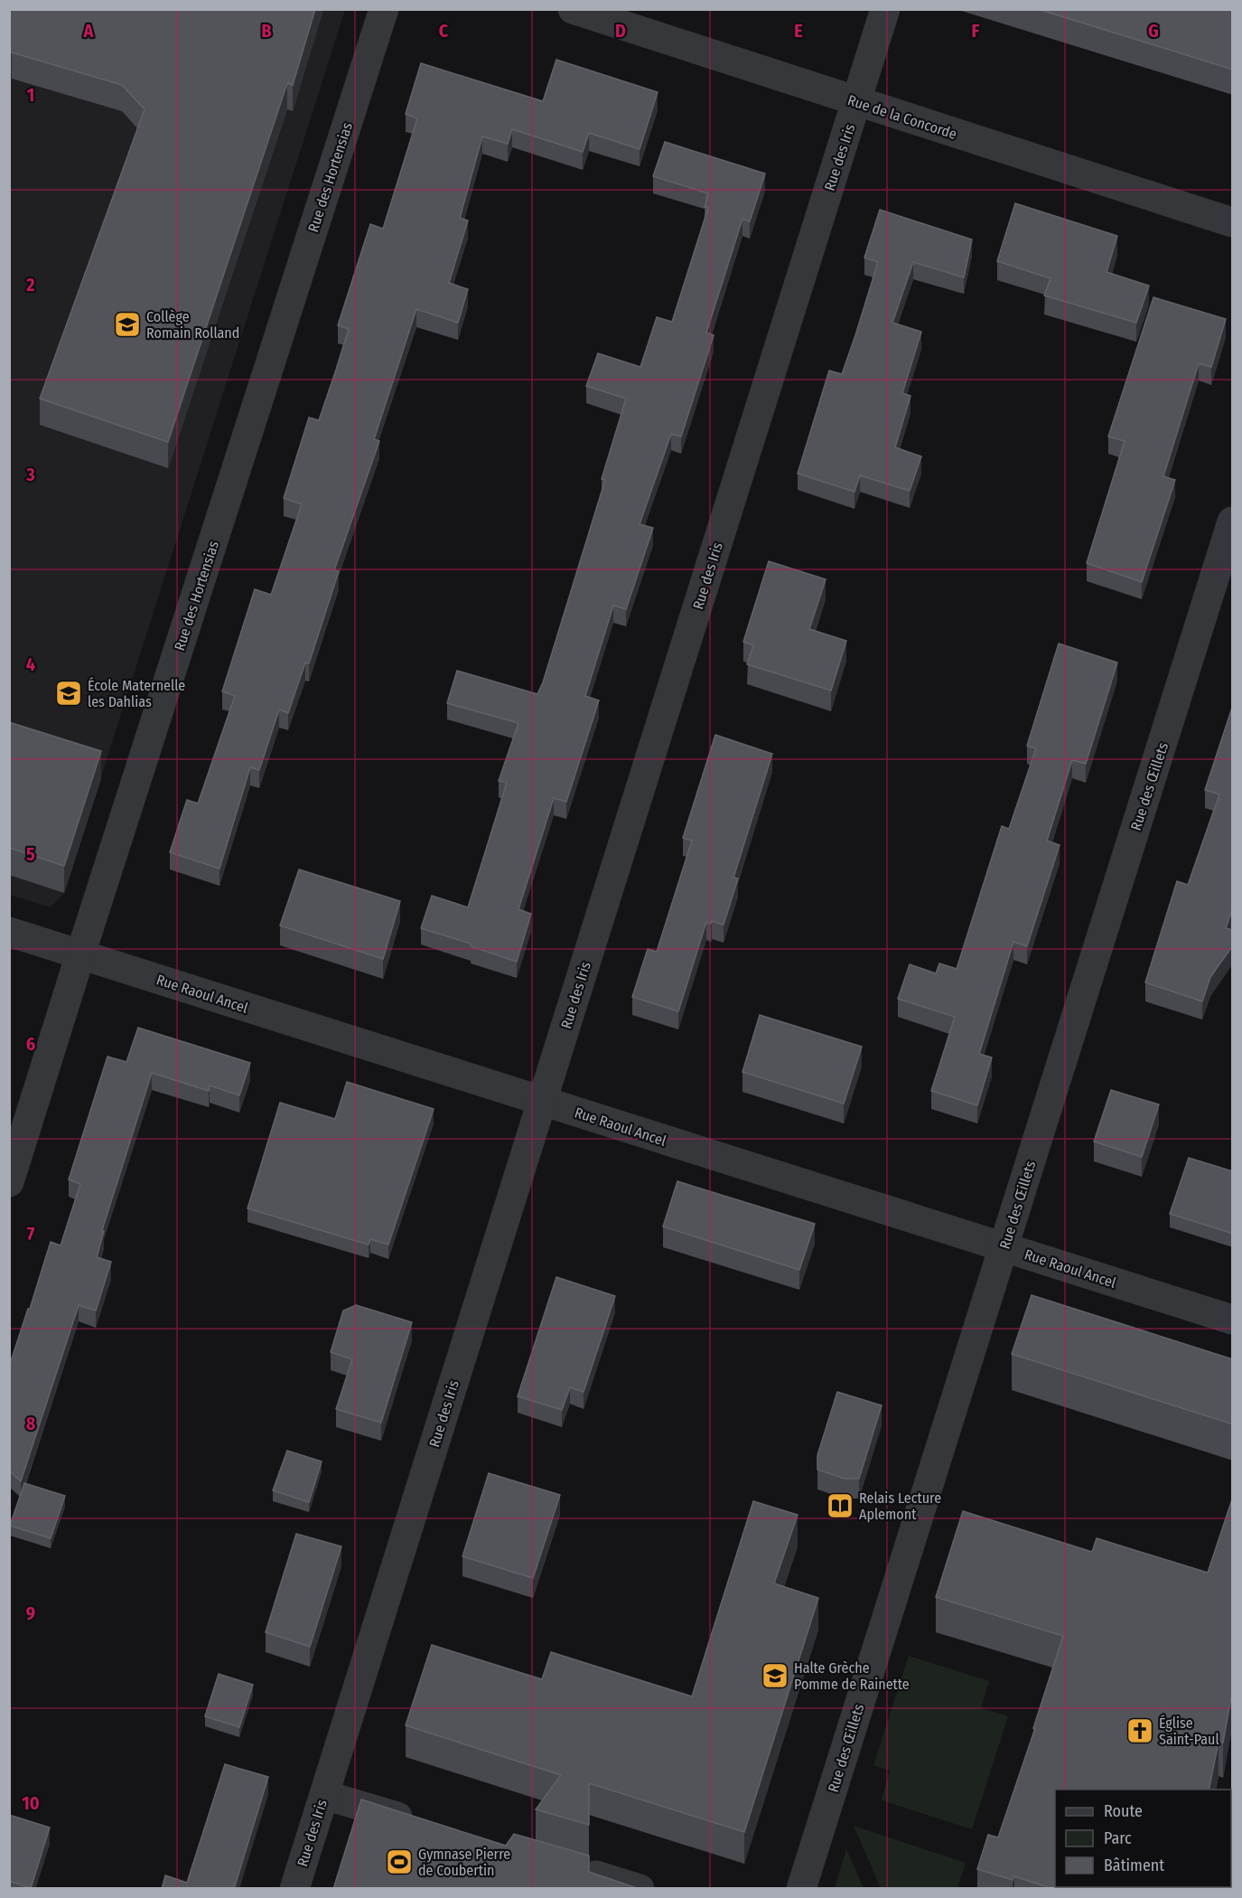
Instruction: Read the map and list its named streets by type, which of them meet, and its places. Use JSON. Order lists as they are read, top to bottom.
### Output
{
  "streets": {
    "street": [
      "Rue de la Concorde",
      "Rue des Iris",
      "Rue des Hortensias",
      "Rue des Œillets",
      "Rue Raoul Ancel"
    ]
  },
  "crossings": [
    ["Rue de la Concorde", "Rue des Iris"],
    ["Rue des Iris", "Rue Raoul Ancel"],
    ["Rue des Hortensias", "Rue Raoul Ancel"],
    ["Rue des Œillets", "Rue Raoul Ancel"]
  ],
  "places": {
    "school or university": ["Collège Romain Rolland", "École Maternelle les Dahlias", "Halte Grèche Pomme de Rainette"],
    "library": ["Relais Lecture Aplemont"],
    "church": ["Église Saint-Paul"],
    "sports": ["Gymnase Pierre de Coubertin"]
  },
  "legend": ["Route", "Parc", "Bâtiment"],
  "grid": {
    "columns": [
      "A",
      "B",
      "C",
      "D",
      "E",
      "F",
      "G"
    ],
    "rows": [
      "1",
      "2",
      "3",
      "4",
      "5",
      "6",
      "7",
      "8",
      "9",
      "10"
    ]
  }
}
